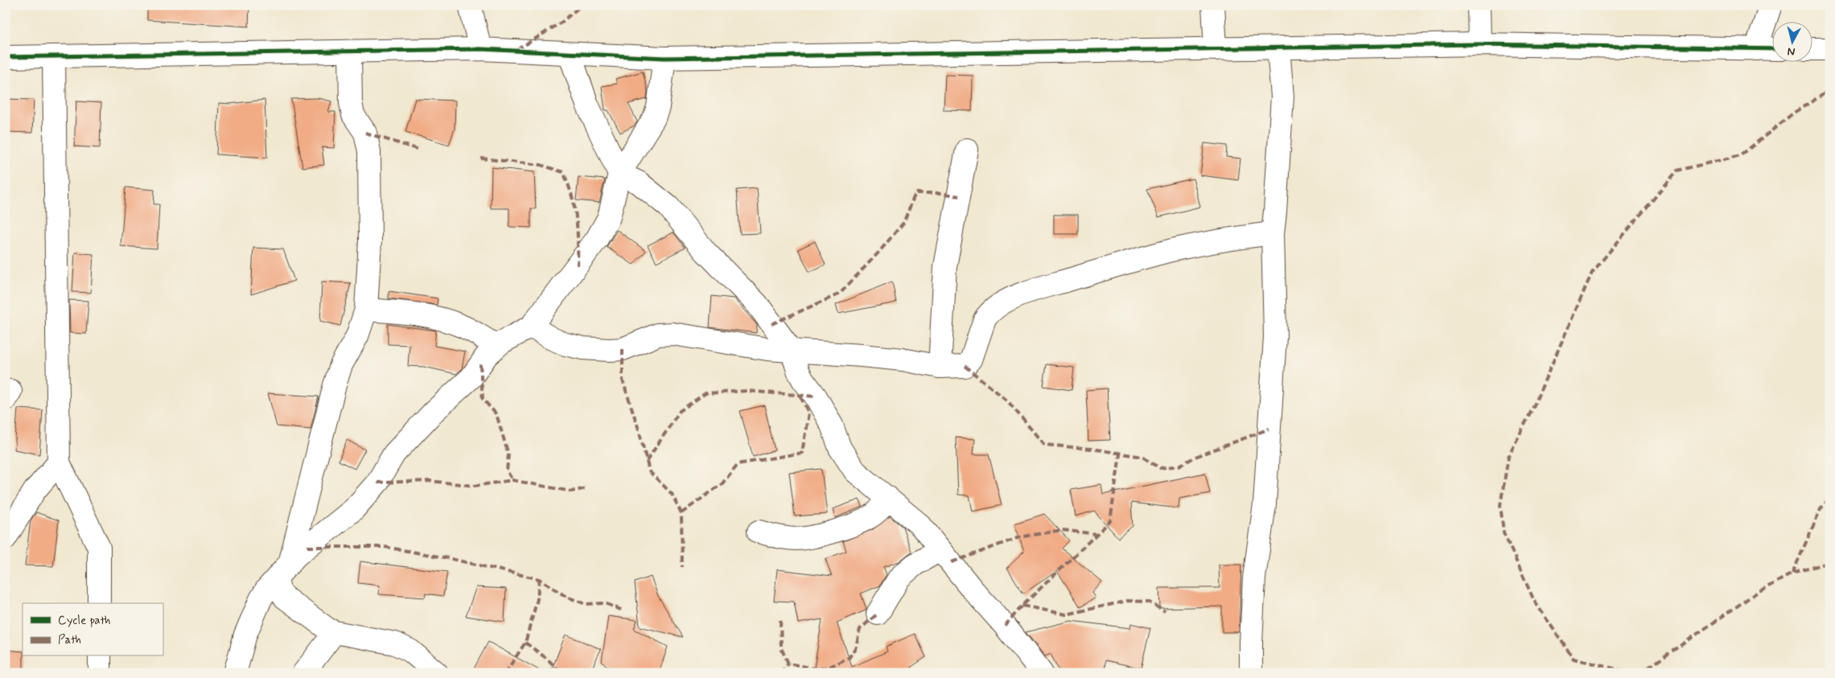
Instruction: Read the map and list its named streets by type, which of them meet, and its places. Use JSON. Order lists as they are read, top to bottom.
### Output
{
  "legend": ["Cycle path", "Path"],
  "north": "bottom"
}
